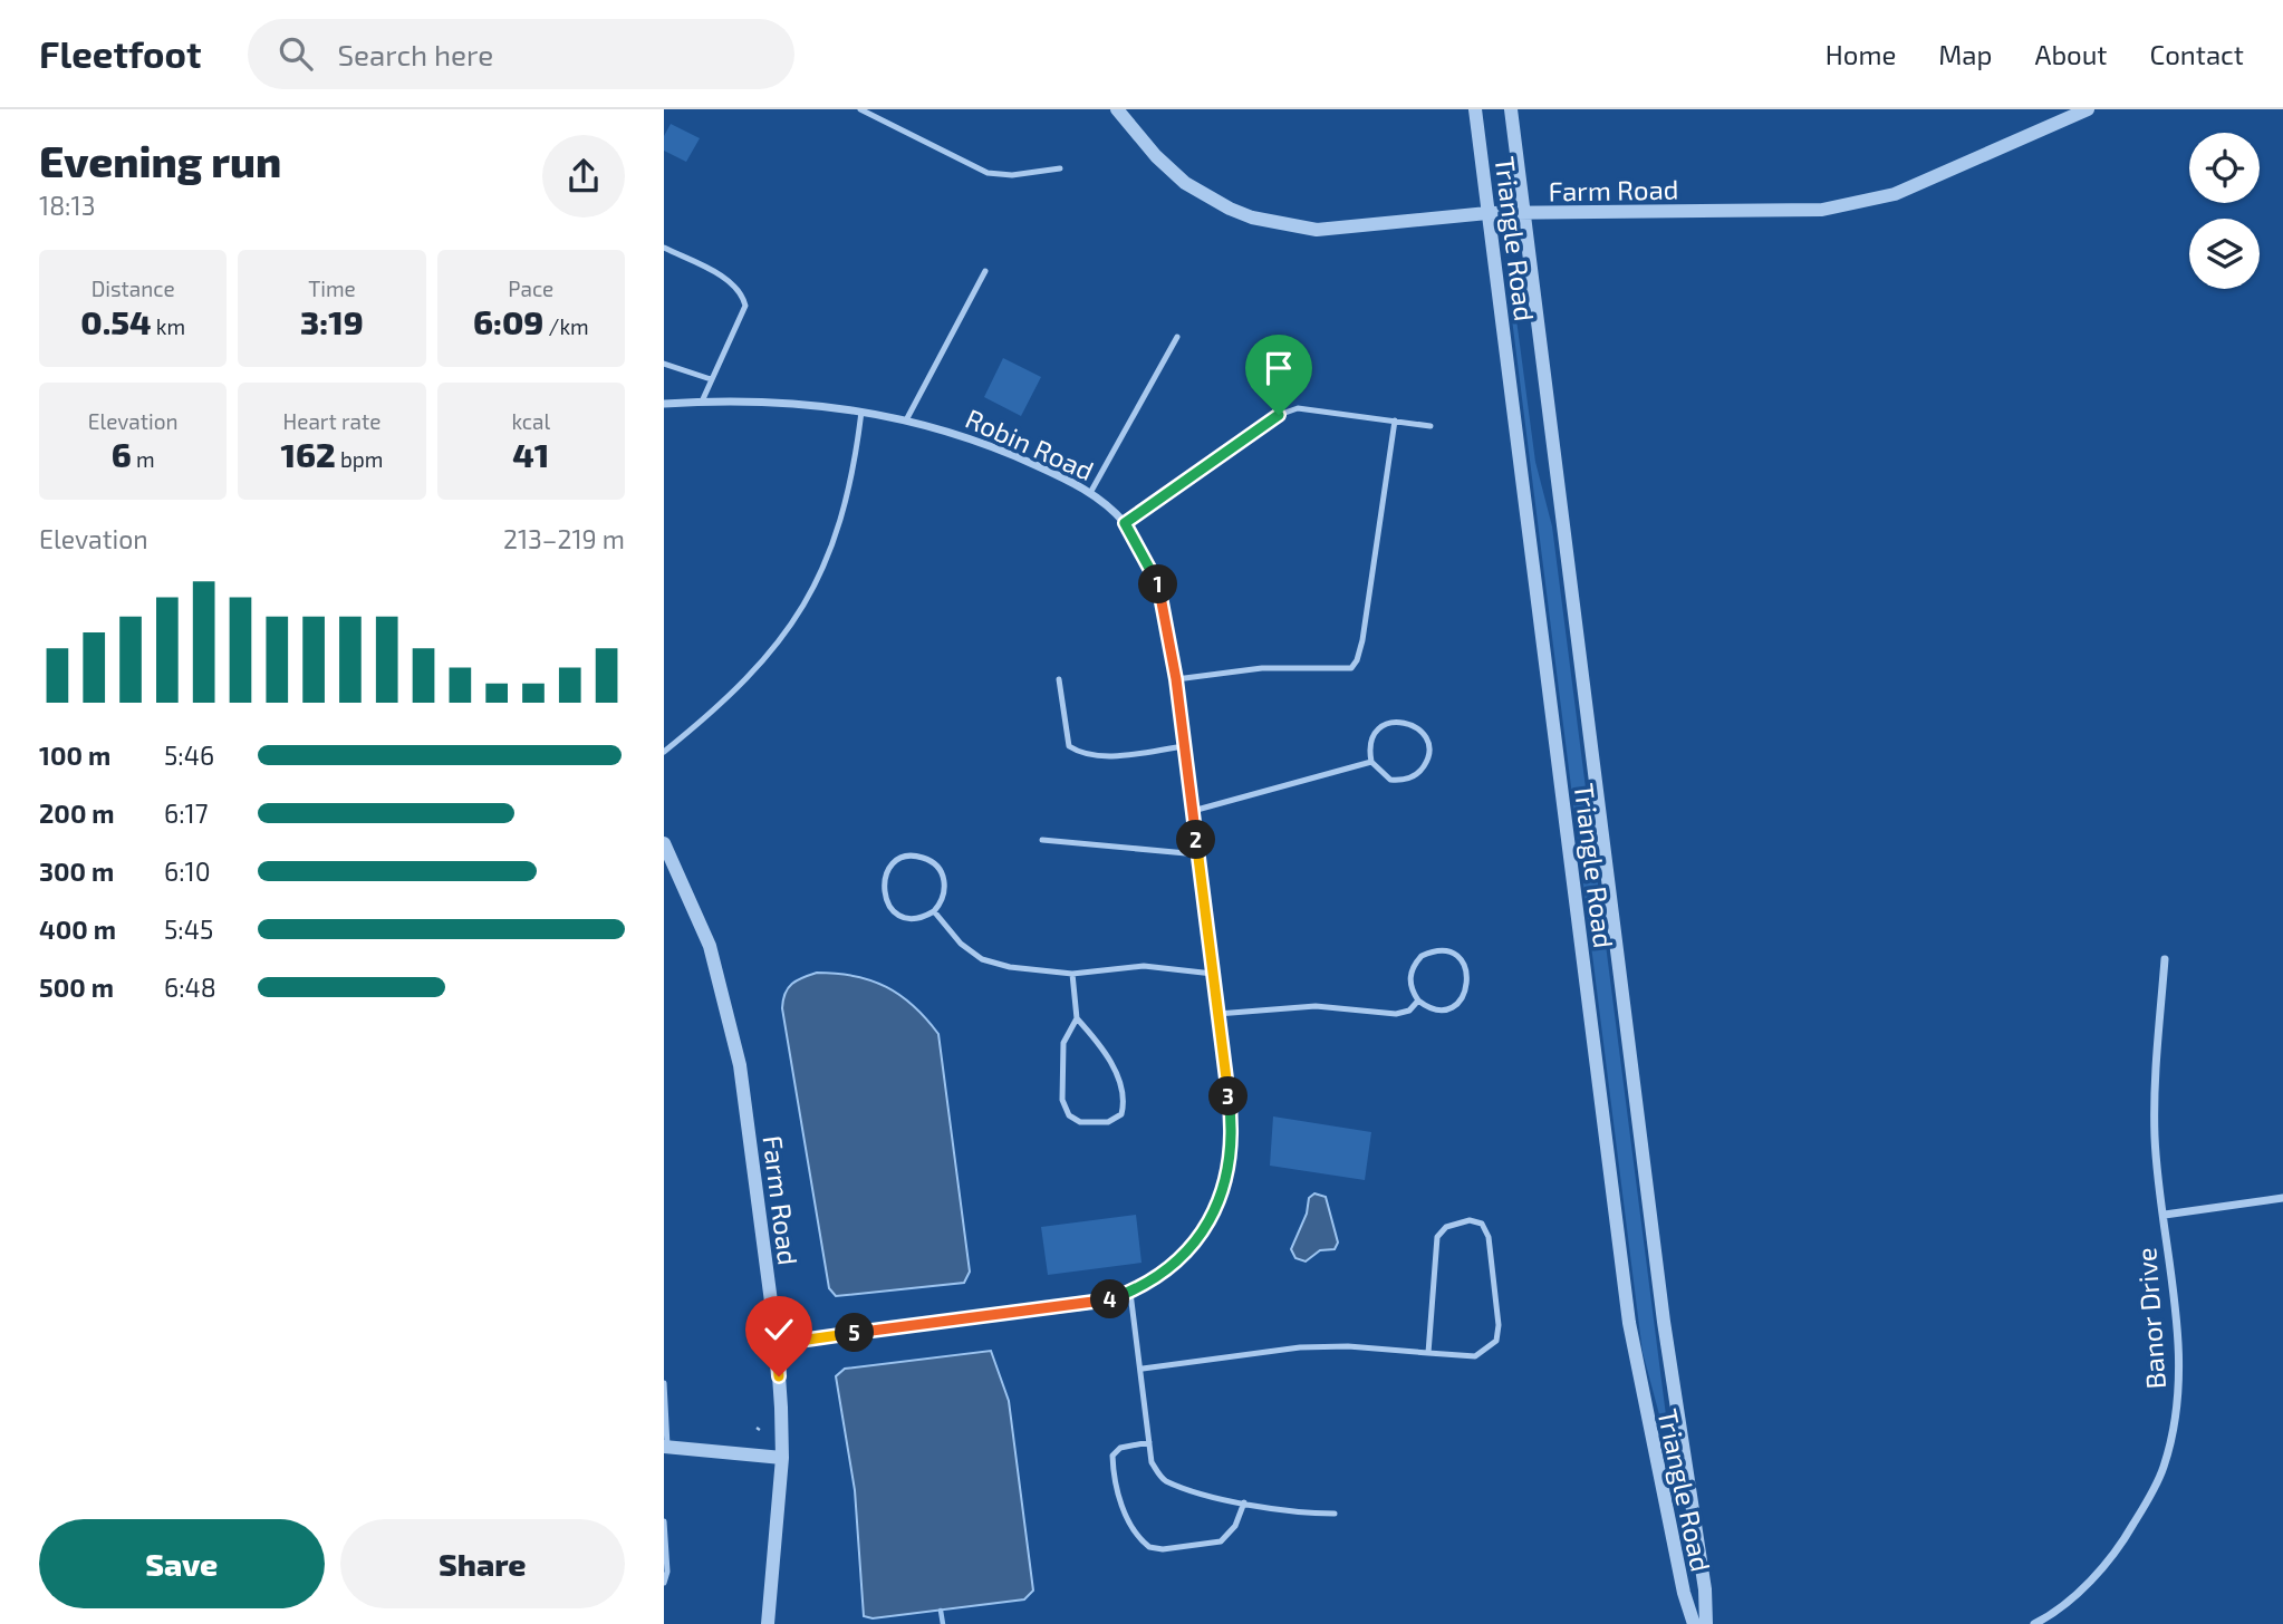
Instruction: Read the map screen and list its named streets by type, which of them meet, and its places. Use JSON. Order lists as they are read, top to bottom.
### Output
{
  "streets": {
    "street": [
      "Farm Road",
      "Triangle Road",
      "Robin Road",
      "Banor Drive"
    ]
  },
  "crossings": [
    ["Farm Road", "Triangle Road"],
    ["Farm Road", "Robin Road"]
  ],
  "page": {
    "header": "Fleetfoot",
    "search": "Search here",
    "nav": [
      "Home",
      "Map",
      "About",
      "Contact"
    ],
    "heading": ["Evening run", "18:13"],
    "stats": [
      ["Distance", "0.54 km"],
      ["Time", "3:19"],
      ["Pace", "6:09 /km"],
      ["Elevation", "6 m"],
      ["Heart rate", "162 bpm"],
      ["kcal", "41"]
    ],
    "chart": ["Elevation", "213–219 m"],
    "pins": [
      "1",
      "2",
      "3",
      "4",
      "5"
    ],
    "list": [
      {
        "name": "100 m",
        "note": "5:46"
      },
      {
        "name": "200 m",
        "note": "6:17"
      },
      {
        "name": "300 m",
        "note": "6:10"
      },
      {
        "name": "400 m",
        "note": "5:45"
      },
      {
        "name": "500 m",
        "note": "6:48"
      }
    ],
    "buttons": ["Save", "Share"]
  }
}
